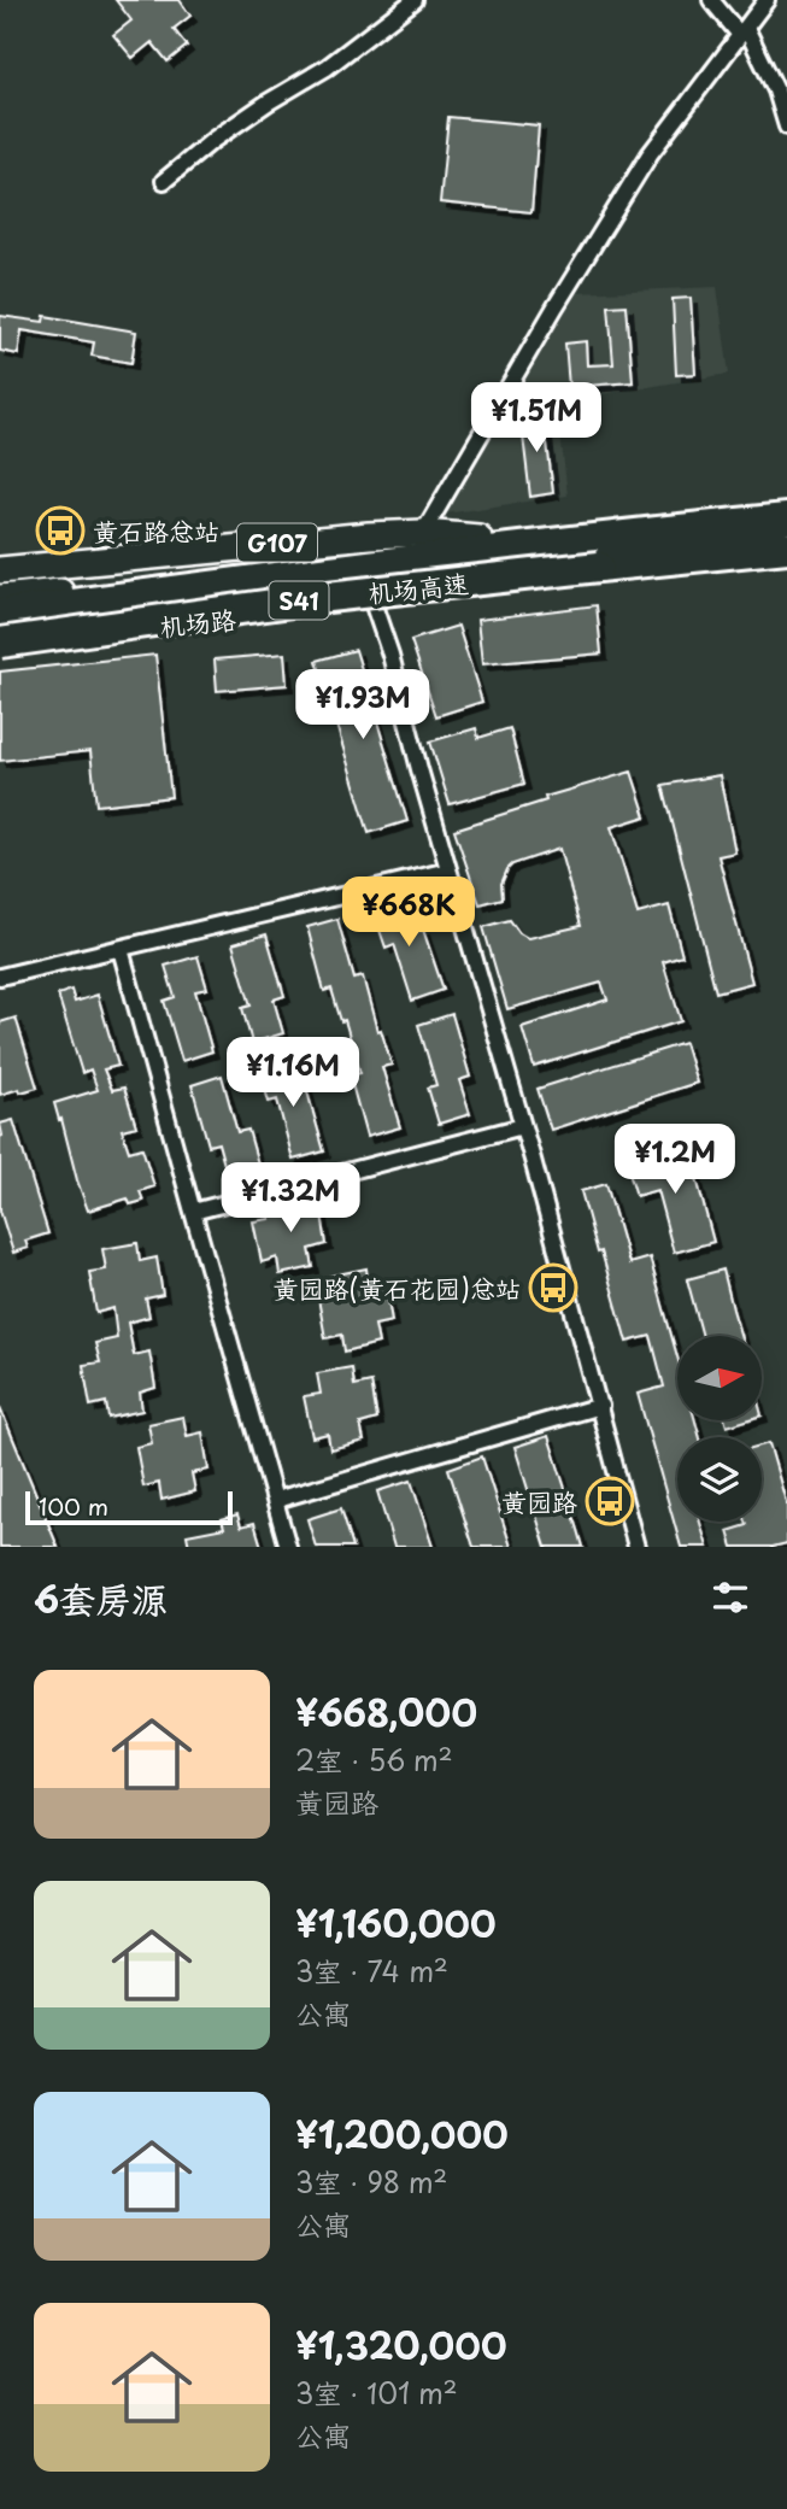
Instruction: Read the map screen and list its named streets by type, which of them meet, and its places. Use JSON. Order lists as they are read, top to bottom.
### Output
{
  "streets": {
    "highway": [
      "G107",
      "机场高速",
      "S41",
      "机场路"
    ]
  },
  "crossings": [
    ["机场高速", "机场路"]
  ],
  "places": {
    "bus stop": ["黄石路总站", "黄园路(黄石花园)总站", "黄园路"]
  },
  "scale_bar": "100 m",
  "north": "right",
  "page": {
    "price": [
      "¥1.51M",
      "¥1.93M",
      "¥668K",
      "¥1.16M",
      "¥1.2M",
      "¥1.32M"
    ],
    "scale": "100 m",
    "heading": "6套房源",
    "list": [
      {
        "name": "¥668,000",
        "note": "2室 · 56 m² · 黄园路"
      },
      {
        "name": "¥1,160,000",
        "note": "3室 · 74 m² · 公寓"
      },
      {
        "name": "¥1,200,000",
        "note": "3室 · 98 m² · 公寓"
      },
      {
        "name": "¥1,320,000",
        "note": "3室 · 101 m² · 公寓"
      }
    ]
  }
}
